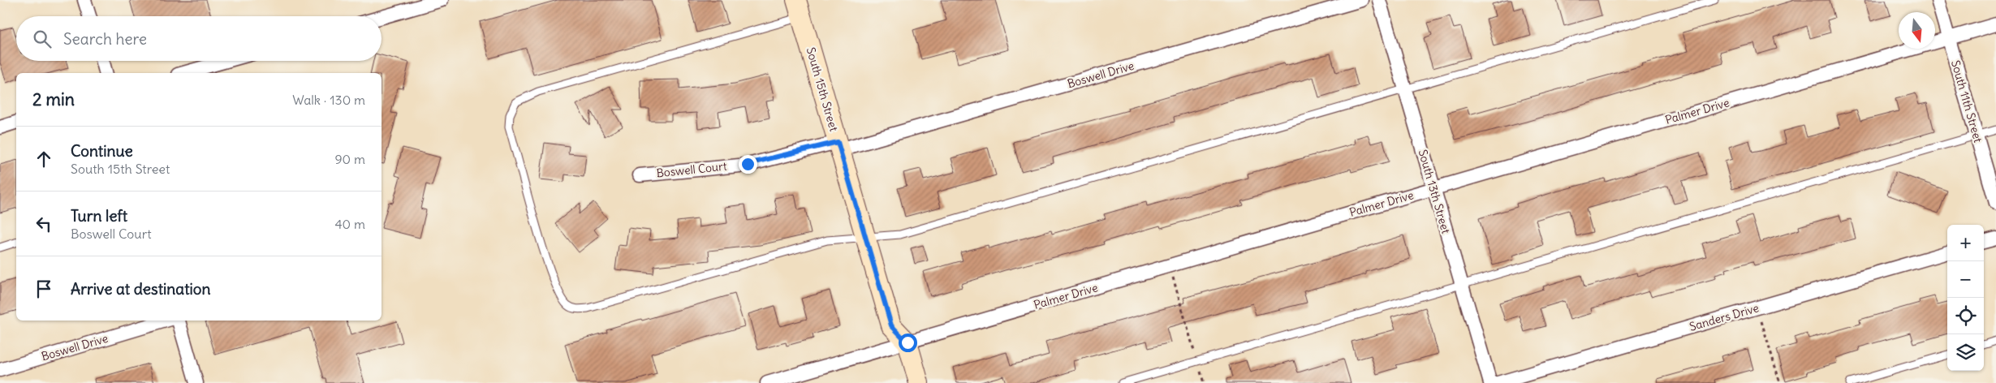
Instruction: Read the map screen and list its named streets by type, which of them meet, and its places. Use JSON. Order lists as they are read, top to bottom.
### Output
{
  "streets": {
    "main road": ["South 15th Street"],
    "street": [
      "Boswell Drive",
      "South 11th Street",
      "Palmer Drive",
      "Boswell Court",
      "South 13th Street",
      "Sanders Drive"
    ]
  },
  "crossings": [
    ["Boswell Drive", "South 15th Street"],
    ["Boswell Drive", "Boswell Court"],
    ["South 15th Street", "Palmer Drive"],
    ["South 15th Street", "Boswell Court"],
    ["South 11th Street", "Palmer Drive"],
    ["Palmer Drive", "South 13th Street"]
  ],
  "north": "bottom",
  "page": {
    "search": "Search here",
    "heading": ["2 min", "Walk · 130 m"],
    "list": [
      ["Continue", "South 15th Street", "90 m"],
      ["Turn left", "Boswell Court", "40 m"],
      "Arrive at destination"
    ],
    "map_buttons": ["+", "−"]
  }
}
